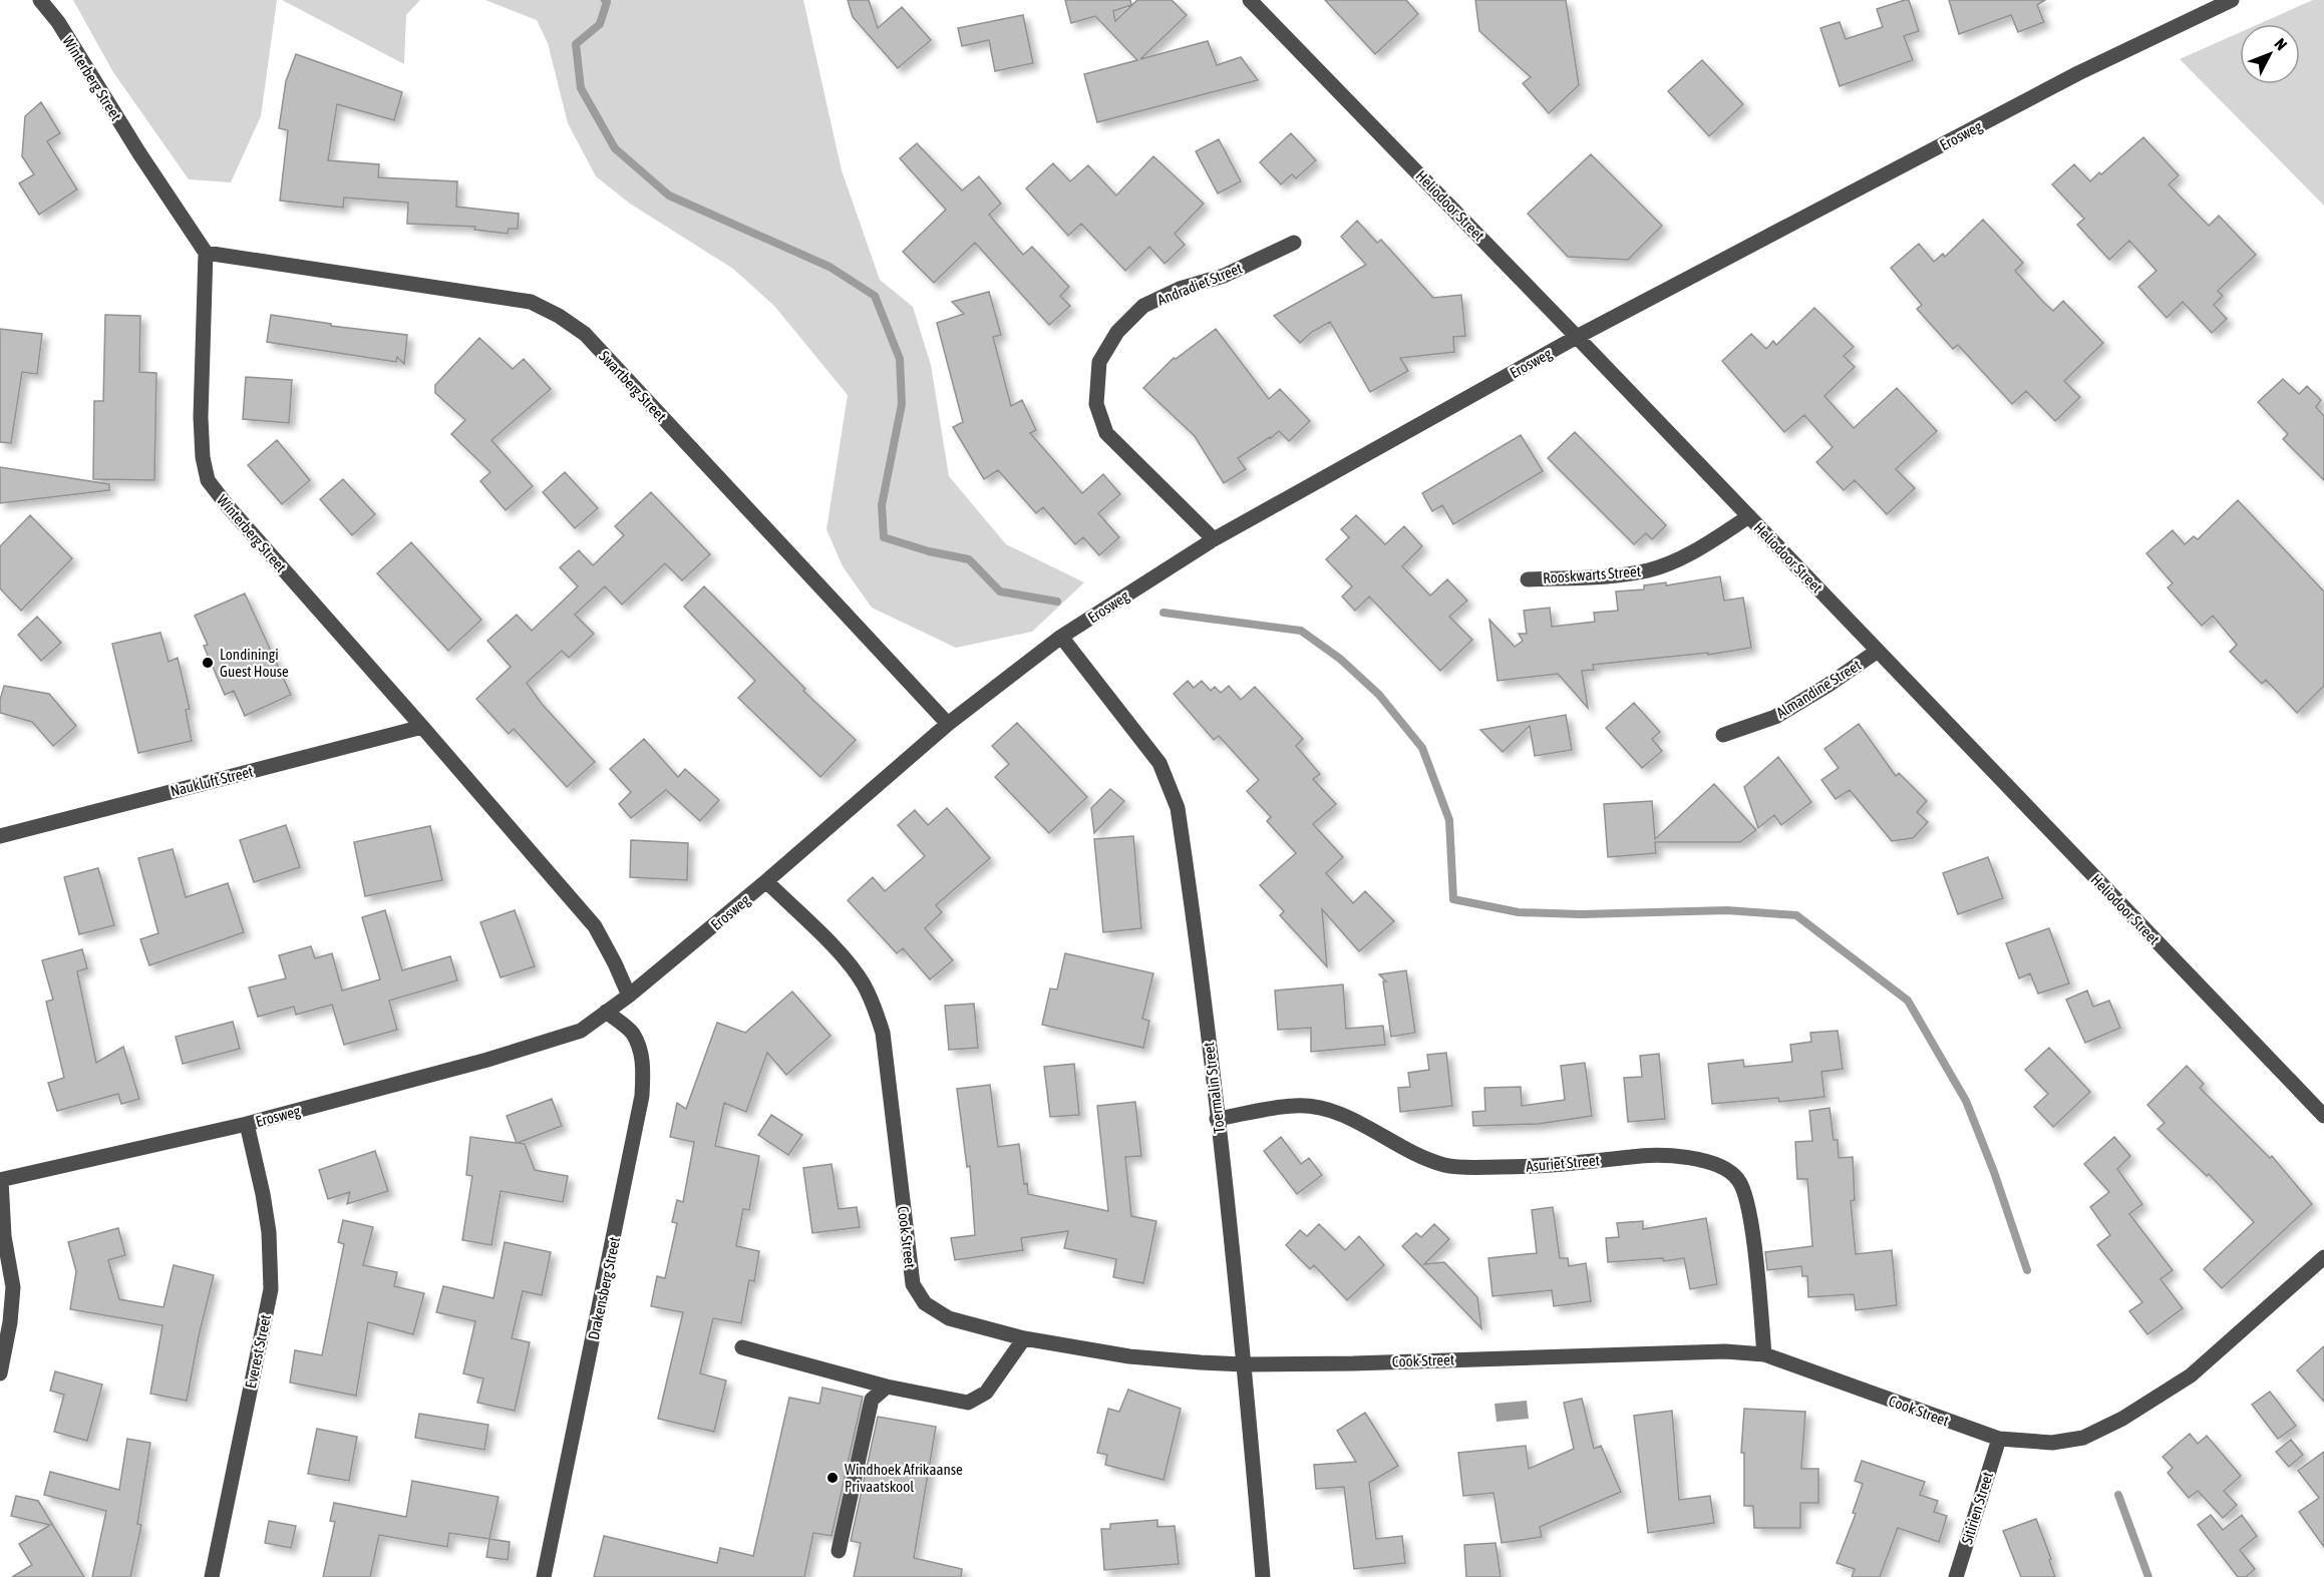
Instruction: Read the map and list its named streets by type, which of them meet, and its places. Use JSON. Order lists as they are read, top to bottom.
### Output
{
  "streets": {
    "street": [
      "Winterberg Street",
      "Erosweg",
      "Heliodoor Street",
      "Andradiet Street",
      "Swartberg Street",
      "Rooskwarts Street",
      "Almandine Street",
      "Naukluft Street",
      "Toermalin Street",
      "Asuriet Street",
      "Cook Street",
      "Drakensberg Street",
      "Everest Street",
      "Sitirien Street"
    ]
  },
  "crossings": [
    ["Winterberg Street", "Erosweg"],
    ["Winterberg Street", "Swartberg Street"],
    ["Winterberg Street", "Naukluft Street"],
    ["Erosweg", "Heliodoor Street"],
    ["Erosweg", "Andradiet Street"],
    ["Erosweg", "Swartberg Street"],
    ["Erosweg", "Toermalin Street"],
    ["Erosweg", "Cook Street"],
    ["Erosweg", "Drakensberg Street"],
    ["Erosweg", "Everest Street"],
    ["Heliodoor Street", "Rooskwarts Street"],
    ["Heliodoor Street", "Almandine Street"],
    ["Toermalin Street", "Asuriet Street"],
    ["Toermalin Street", "Cook Street"],
    ["Asuriet Street", "Cook Street"],
    ["Cook Street", "Sitirien Street"]
  ],
  "places": ["Londiningi Guest House", "Windhoek Afrikaanse Privaatskool"],
  "north": "top right"
}
